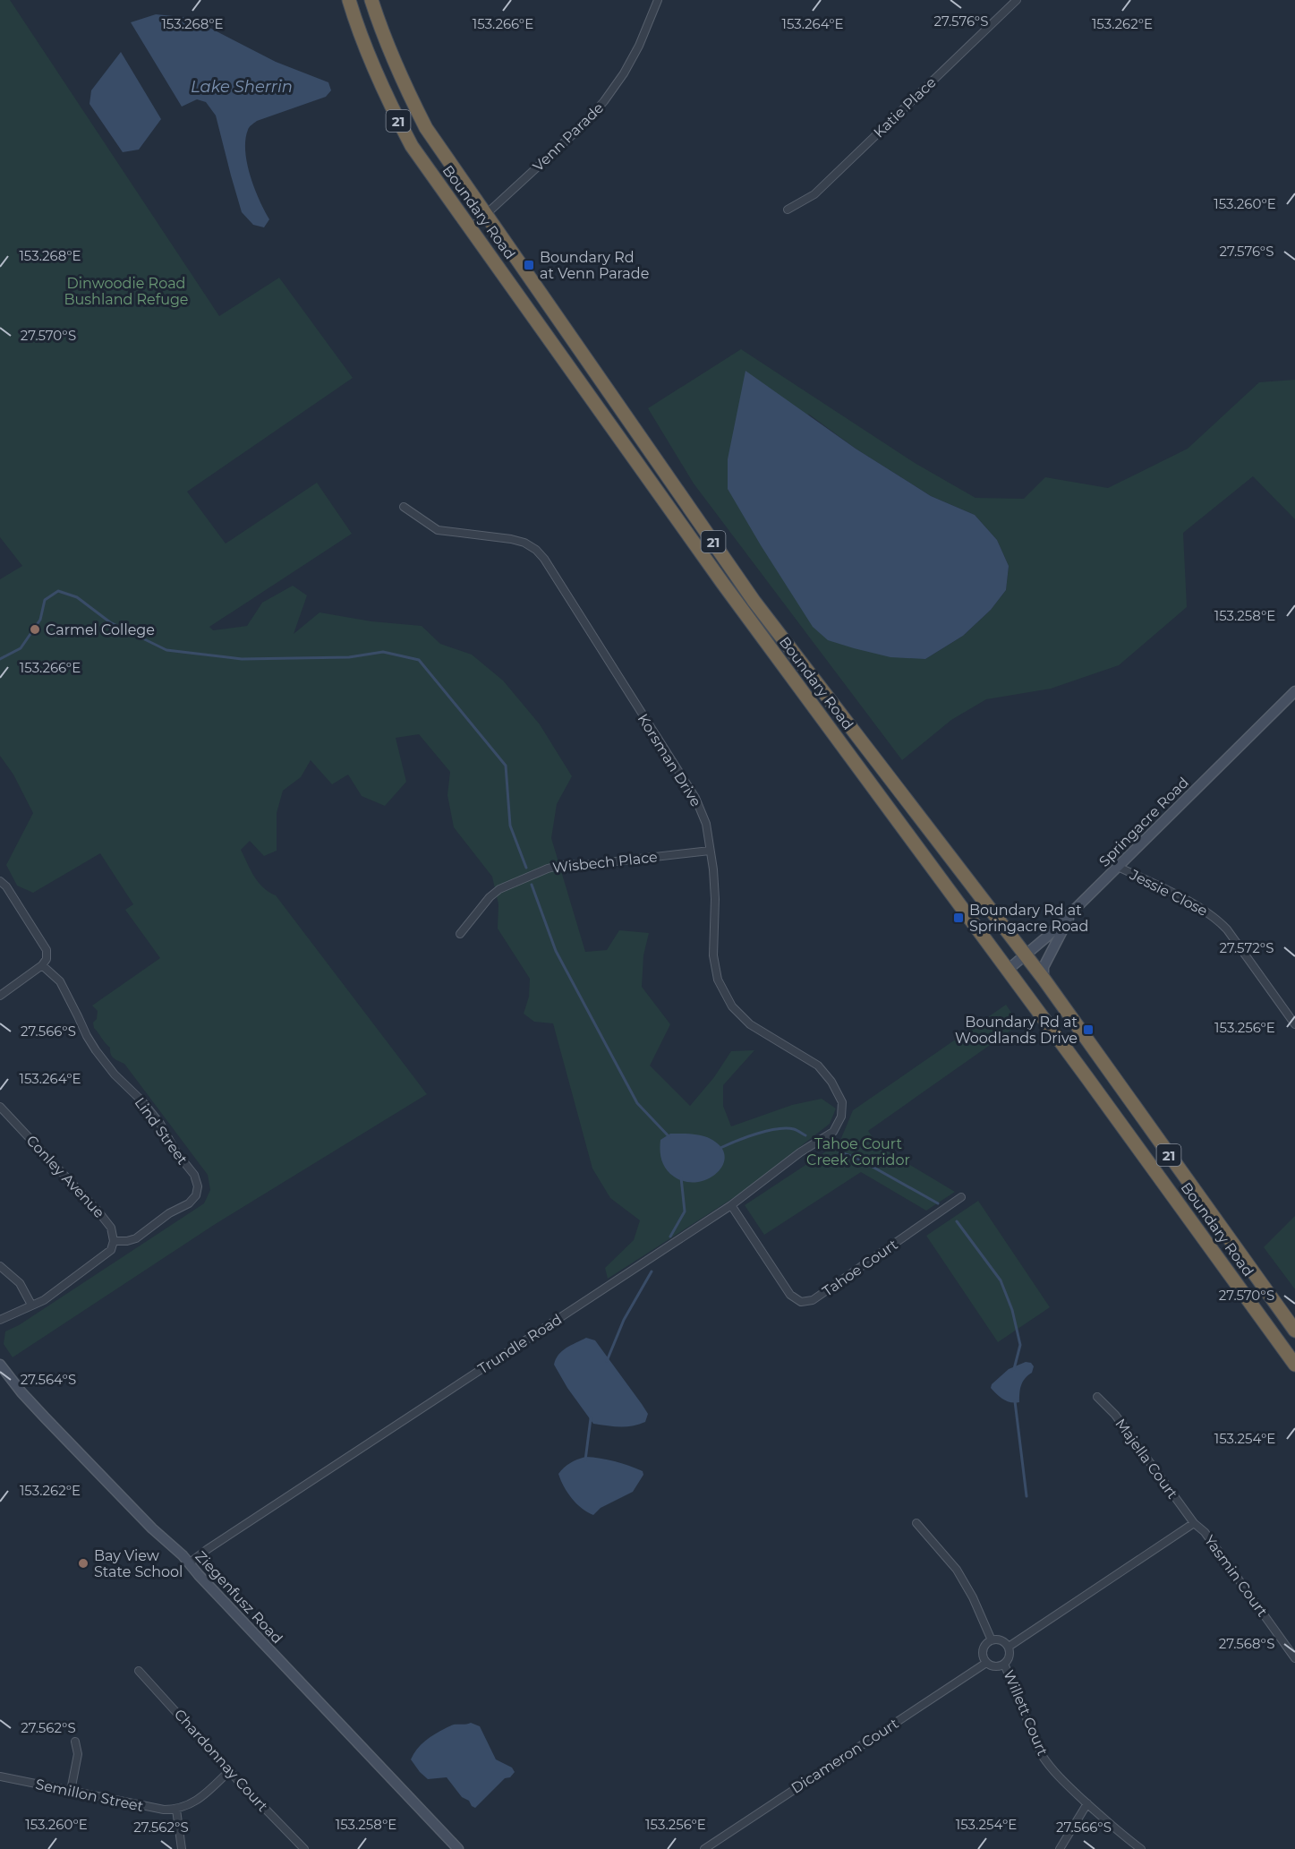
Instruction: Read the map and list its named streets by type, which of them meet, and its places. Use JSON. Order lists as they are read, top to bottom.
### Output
{
  "streets": {
    "highway": ["21", "Boundary Road"],
    "street": [
      "Katie Place",
      "Venn Parade",
      "Korsman Drive",
      "Springacre Road",
      "Wisbech Place",
      "Jessie Close",
      "Lind Street",
      "Conley Avenue",
      "Tahoe Court",
      "Trundle Road",
      "Majella Court",
      "Yasmin Court",
      "Ziegenfusz Road",
      "Willett Court",
      "Dicameron Court",
      "Chardonnay Court",
      "Semillon Street"
    ]
  },
  "crossings": [
    ["Venn Parade", "Boundary Road"],
    ["Boundary Road", "Springacre Road"],
    ["Korsman Drive", "Wisbech Place"],
    ["Korsman Drive", "Trundle Road"],
    ["Springacre Road", "Jessie Close"],
    ["Lind Street", "Conley Avenue"],
    ["Tahoe Court", "Trundle Road"],
    ["Trundle Road", "Ziegenfusz Road"],
    ["Majella Court", "Yasmin Court"],
    ["Willett Court", "Dicameron Court"]
  ],
  "water": ["Lake Sherrin"],
  "parks": ["Dinwoodie Road Bushland Refuge", "Tahoe Court Creek Corridor"],
  "places": {
    "transit": ["Boundary Rd at Venn Parade", "Boundary Rd at Springacre Road", "Boundary Rd at Woodlands Drive"],
    "other": ["Carmel College", "Bay View State School"]
  },
  "coordinates": [
    "27.576°S",
    "153.268°E",
    "153.266°E",
    "153.264°E",
    "153.262°E",
    "153.260°E",
    "27.570°S",
    "153.258°E",
    "27.572°S",
    "153.256°E",
    "27.566°S",
    "27.564°S",
    "153.254°E",
    "27.568°S",
    "27.562°S"
  ]
}
